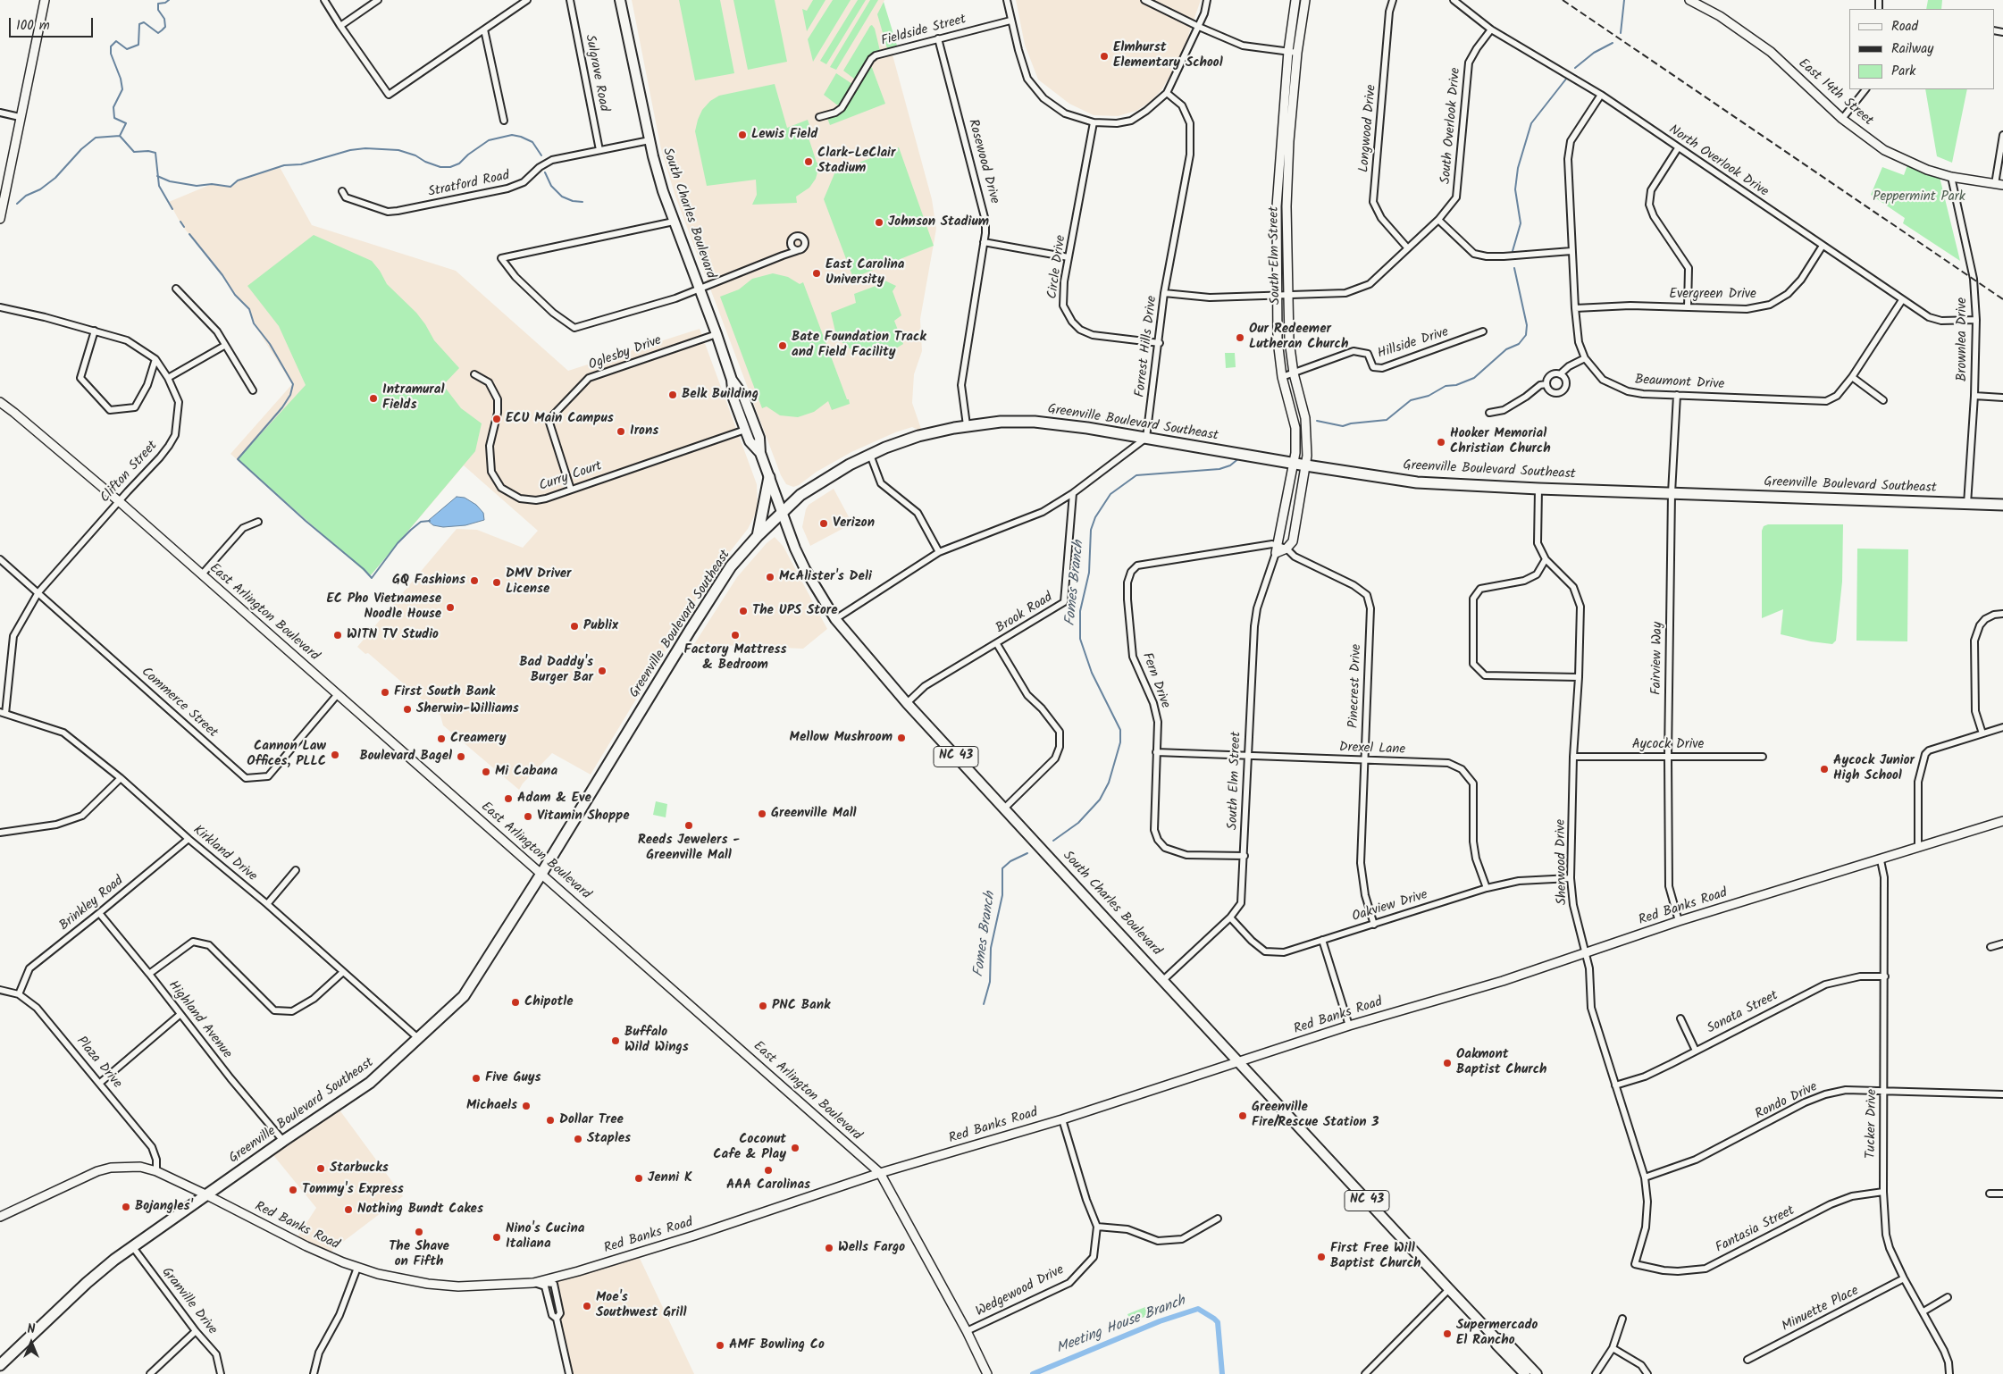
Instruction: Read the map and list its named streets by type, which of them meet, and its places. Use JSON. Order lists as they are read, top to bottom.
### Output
{
  "streets": {
    "highway": ["Greenville Boulevard Southeast"],
    "main road": ["South Charles Boulevard", "NC 43"],
    "street": [
      "Fieldside Street",
      "Sulgrave Road",
      "East 14th Street",
      "South Overlook Drive",
      "Longwood Drive",
      "Rosewood Drive",
      "North Overlook Drive",
      "Stratford Road",
      "South Elm Street",
      "Circle Drive",
      "Evergreen Drive",
      "Brownlea Drive",
      "Hillside Drive",
      "Forrest Hills Drive",
      "Oglesby Drive",
      "Beaumont Drive",
      "Clifton Street",
      "Curry Court",
      "East Arlington Boulevard",
      "Brook Road",
      "Fairview Way",
      "Fern Drive",
      "Pinecrest Drive",
      "Commerce Street",
      "Aycock Drive",
      "Drexel Lane",
      "Kirkland Drive",
      "Sherwood Drive",
      "Brinkley Road",
      "Oakview Drive",
      "Red Banks Road",
      "Sonata Street",
      "Highland Avenue",
      "Plaza Drive",
      "Rondo Drive",
      "Tucker Drive",
      "Fantasia Street",
      "Wedgewood Drive",
      "Granville Drive",
      "Minuette Place"
    ]
  },
  "crossings": [
    ["Fieldside Street", "Rosewood Drive"],
    ["Sulgrave Road", "Stratford Road"],
    ["East 14th Street", "Brownlea Drive"],
    ["South Overlook Drive", "Longwood Drive"],
    ["South Overlook Drive", "North Overlook Drive"],
    ["South Overlook Drive", "South Elm Street"],
    ["South Overlook Drive", "Forrest Hills Drive"],
    ["Rosewood Drive", "Greenville Boulevard Southeast"],
    ["North Overlook Drive", "Evergreen Drive"],
    ["North Overlook Drive", "Brownlea Drive"],
    ["North Overlook Drive", "Beaumont Drive"],
    ["Stratford Road", "South Charles Boulevard"],
    ["South Charles Boulevard", "South Elm Street"],
    ["South Charles Boulevard", "Oglesby Drive"],
    ["South Charles Boulevard", "Greenville Boulevard Southeast"],
    ["South Charles Boulevard", "Curry Court"],
    ["South Charles Boulevard", "Brook Road"],
    ["South Charles Boulevard", "Red Banks Road"],
    ["South Elm Street", "Hillside Drive"],
    ["South Elm Street", "Greenville Boulevard Southeast"],
    ["South Elm Street", "Fern Drive"],
    ["South Elm Street", "Pinecrest Drive"],
    ["South Elm Street", "Drexel Lane"],
    ["South Elm Street", "Oakview Drive"],
    ["Circle Drive", "Forrest Hills Drive"],
    ["Evergreen Drive", "Beaumont Drive"],
    ["Brownlea Drive", "Greenville Boulevard Southeast"],
    ["Forrest Hills Drive", "Greenville Boulevard Southeast"],
    ["Oglesby Drive", "Curry Court"],
    ["Beaumont Drive", "Fairview Way"],
    ["Greenville Boulevard Southeast", "East Arlington Boulevard"],
    ["Greenville Boulevard Southeast", "Fairview Way"],
    ["Greenville Boulevard Southeast", "Kirkland Drive"],
    ["Greenville Boulevard Southeast", "Sherwood Drive"],
    ["Greenville Boulevard Southeast", "Red Banks Road"],
    ["Greenville Boulevard Southeast", "Highland Avenue"],
    ["Greenville Boulevard Southeast", "Granville Drive"],
    ["Clifton Street", "East Arlington Boulevard"],
    ["Clifton Street", "Commerce Street"],
    ["Clifton Street", "Kirkland Drive"],
    ["East Arlington Boulevard", "Commerce Street"],
    ["East Arlington Boulevard", "Red Banks Road"],
    ["East Arlington Boulevard", "Wedgewood Drive"],
    ["Fairview Way", "Aycock Drive"],
    ["Fairview Way", "Red Banks Road"],
    ["Fern Drive", "Drexel Lane"],
    ["Pinecrest Drive", "Drexel Lane"],
    ["Pinecrest Drive", "Oakview Drive"],
    ["Aycock Drive", "Sherwood Drive"],
    ["Drexel Lane", "Oakview Drive"],
    ["Kirkland Drive", "Brinkley Road"],
    ["Sherwood Drive", "Oakview Drive"],
    ["Sherwood Drive", "Red Banks Road"],
    ["Sherwood Drive", "Sonata Street"],
    ["Sherwood Drive", "Rondo Drive"],
    ["Sherwood Drive", "Fantasia Street"],
    ["Brinkley Road", "Highland Avenue"],
    ["Brinkley Road", "Plaza Drive"],
    ["Red Banks Road", "Plaza Drive"],
    ["Red Banks Road", "Tucker Drive"],
    ["Red Banks Road", "Wedgewood Drive"],
    ["Sonata Street", "Tucker Drive"],
    ["Rondo Drive", "Tucker Drive"],
    ["Tucker Drive", "Fantasia Street"],
    ["Tucker Drive", "Minuette Place"]
  ],
  "water": ["Fomes Branch", "Meeting House Branch"],
  "parks": ["Peppermint Park"],
  "places": [
    "Elmhurst Elementary School",
    "Lewis Field",
    "Clark-LeClair Stadium",
    "Johnson Stadium",
    "East Carolina University",
    "Our Redeemer Lutheran Church",
    "Bate Foundation Track and Field Facility",
    "Belk Building",
    "Intramural Fields",
    "ECU Main Campus",
    "Irons",
    "Hooker Memorial Christian Church",
    "Verizon",
    "McAlister's Deli",
    "GQ Fashions",
    "DMV Driver License",
    "EC Pho Vietnamese Noodle House",
    "The UPS Store",
    "Publix",
    "WITN TV Studio",
    "Factory Mattress & Bedroom",
    "Bad Daddy's Burger Bar",
    "First South Bank",
    "Sherwin-Williams",
    "Mellow Mushroom",
    "Creamery",
    "Cannon Law Offices, PLLC",
    "Boulevard Bagel",
    "Aycock Junior High School",
    "Mi Cabana",
    "Adam & Eve",
    "Greenville Mall",
    "Vitamin Shoppe",
    "Reeds Jewelers - Greenville Mall",
    "Chipotle",
    "PNC Bank",
    "Buffalo Wild Wings",
    "Oakmont Baptist Church",
    "Five Guys",
    "Michaels",
    "Greenville Fire/Rescue Station 3",
    "Dollar Tree",
    "Staples",
    "Coconut Cafe & Play",
    "Starbucks",
    "AAA Carolinas",
    "Jenni K",
    "Tommy's Express",
    "Bojangles'",
    "Nothing Bundt Cakes",
    "The Shave on Fifth",
    "Nino's Cucina Italiana",
    "Wells Fargo",
    "First Free Will Baptist Church",
    "Moe's Southwest Grill",
    "Supermercado El Rancho",
    "AMF Bowling Co"
  ],
  "legend": ["Road", "Railway", "Park"],
  "scale_bar": "100 m",
  "north": "top"
}
